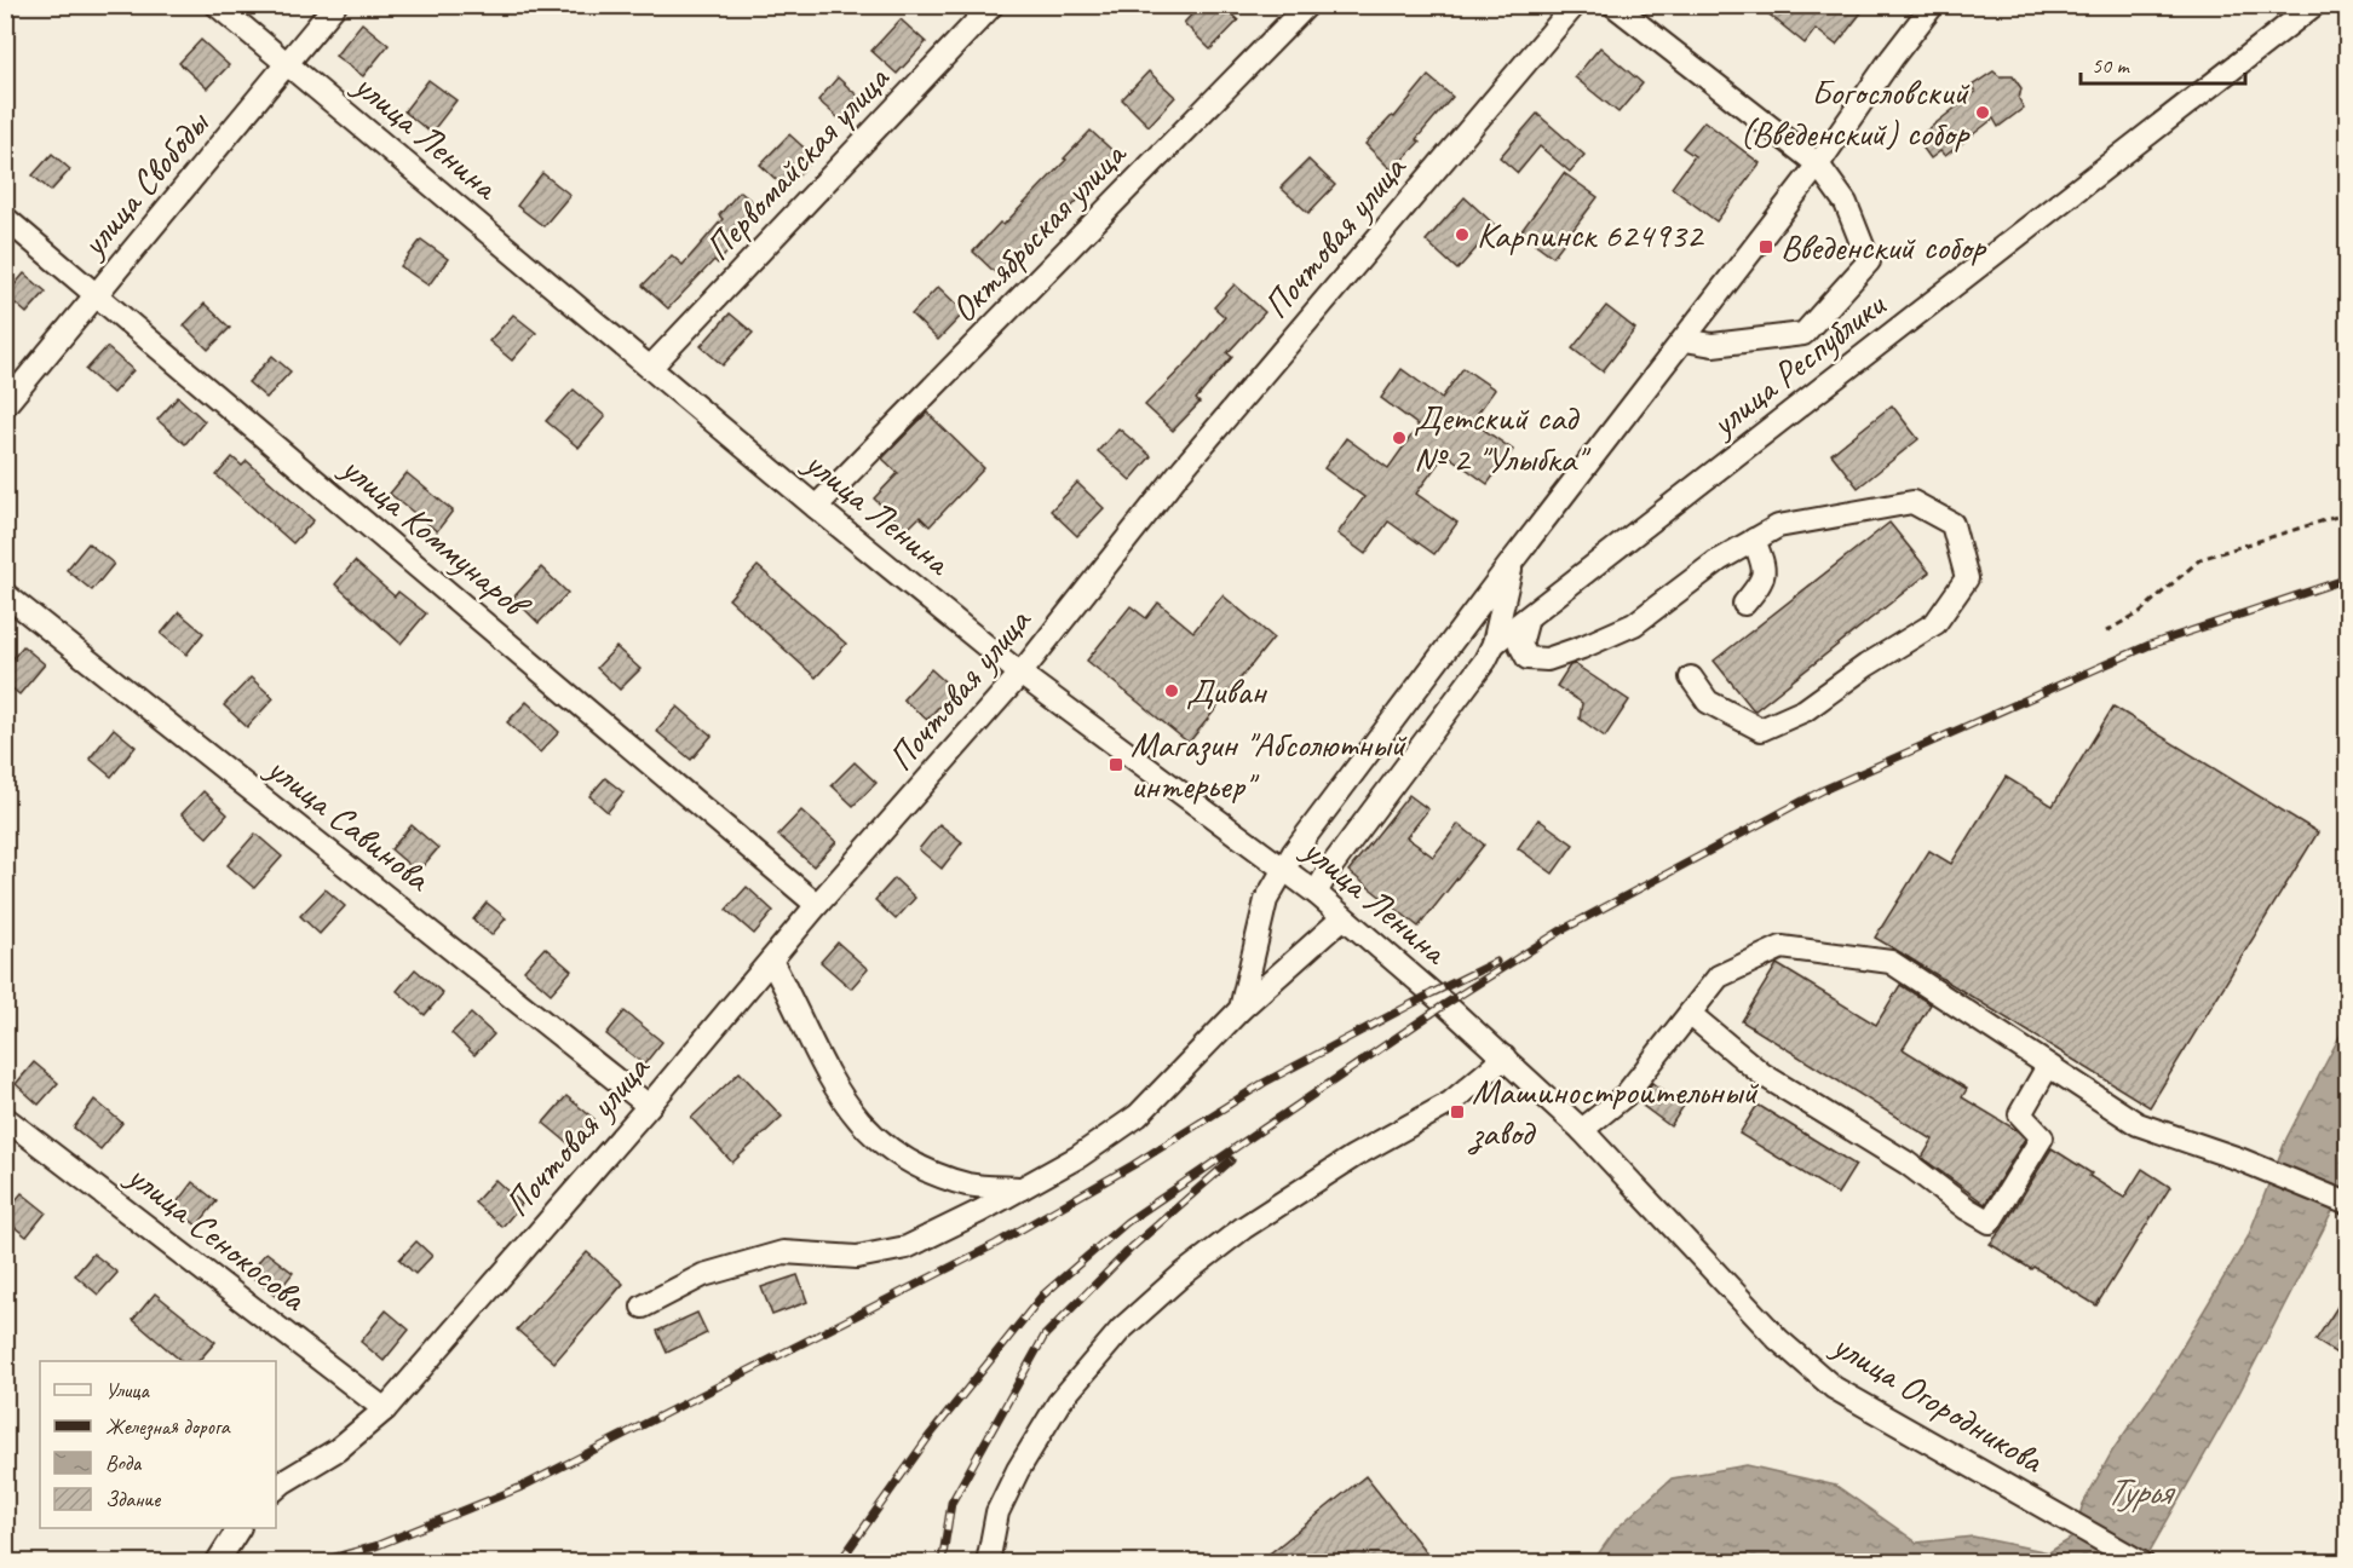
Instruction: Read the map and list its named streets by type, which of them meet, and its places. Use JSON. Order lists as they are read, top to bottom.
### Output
{
  "streets": {
    "street": [
      "улица Ленина",
      "Первомайская улица",
      "улица Свободы",
      "Октябрьская улица",
      "Почтовая улица",
      "улица Республики",
      "улица Коммунаров",
      "улица Савинова",
      "улица Сенокосова",
      "улица Огородникова"
    ]
  },
  "crossings": [
    ["улица Ленина", "Первомайская улица"],
    ["улица Ленина", "улица Свободы"],
    ["улица Ленина", "Октябрьская улица"],
    ["улица Ленина", "Почтовая улица"],
    ["улица Ленина", "улица Огородникова"],
    ["улица Свободы", "улица Коммунаров"],
    ["Почтовая улица", "улица Коммунаров"],
    ["Почтовая улица", "улица Савинова"],
    ["Почтовая улица", "улица Сенокосова"]
  ],
  "water": ["Турья"],
  "places": {
    "other": [
      "Богословский (Введенский) собор",
      "Карпинск 624932",
      "Детский сад № 2 \"Улыбка\"",
      "Диван"
    ],
    "transit": ["Введенский собор", "Магазин \"Абсолютный интерьер\"", "Машиностроительный завод"]
  },
  "legend": [
    "Улица",
    "Железная дорога",
    "Вода",
    "Здание"
  ],
  "scale_bar": "50 m"
}
